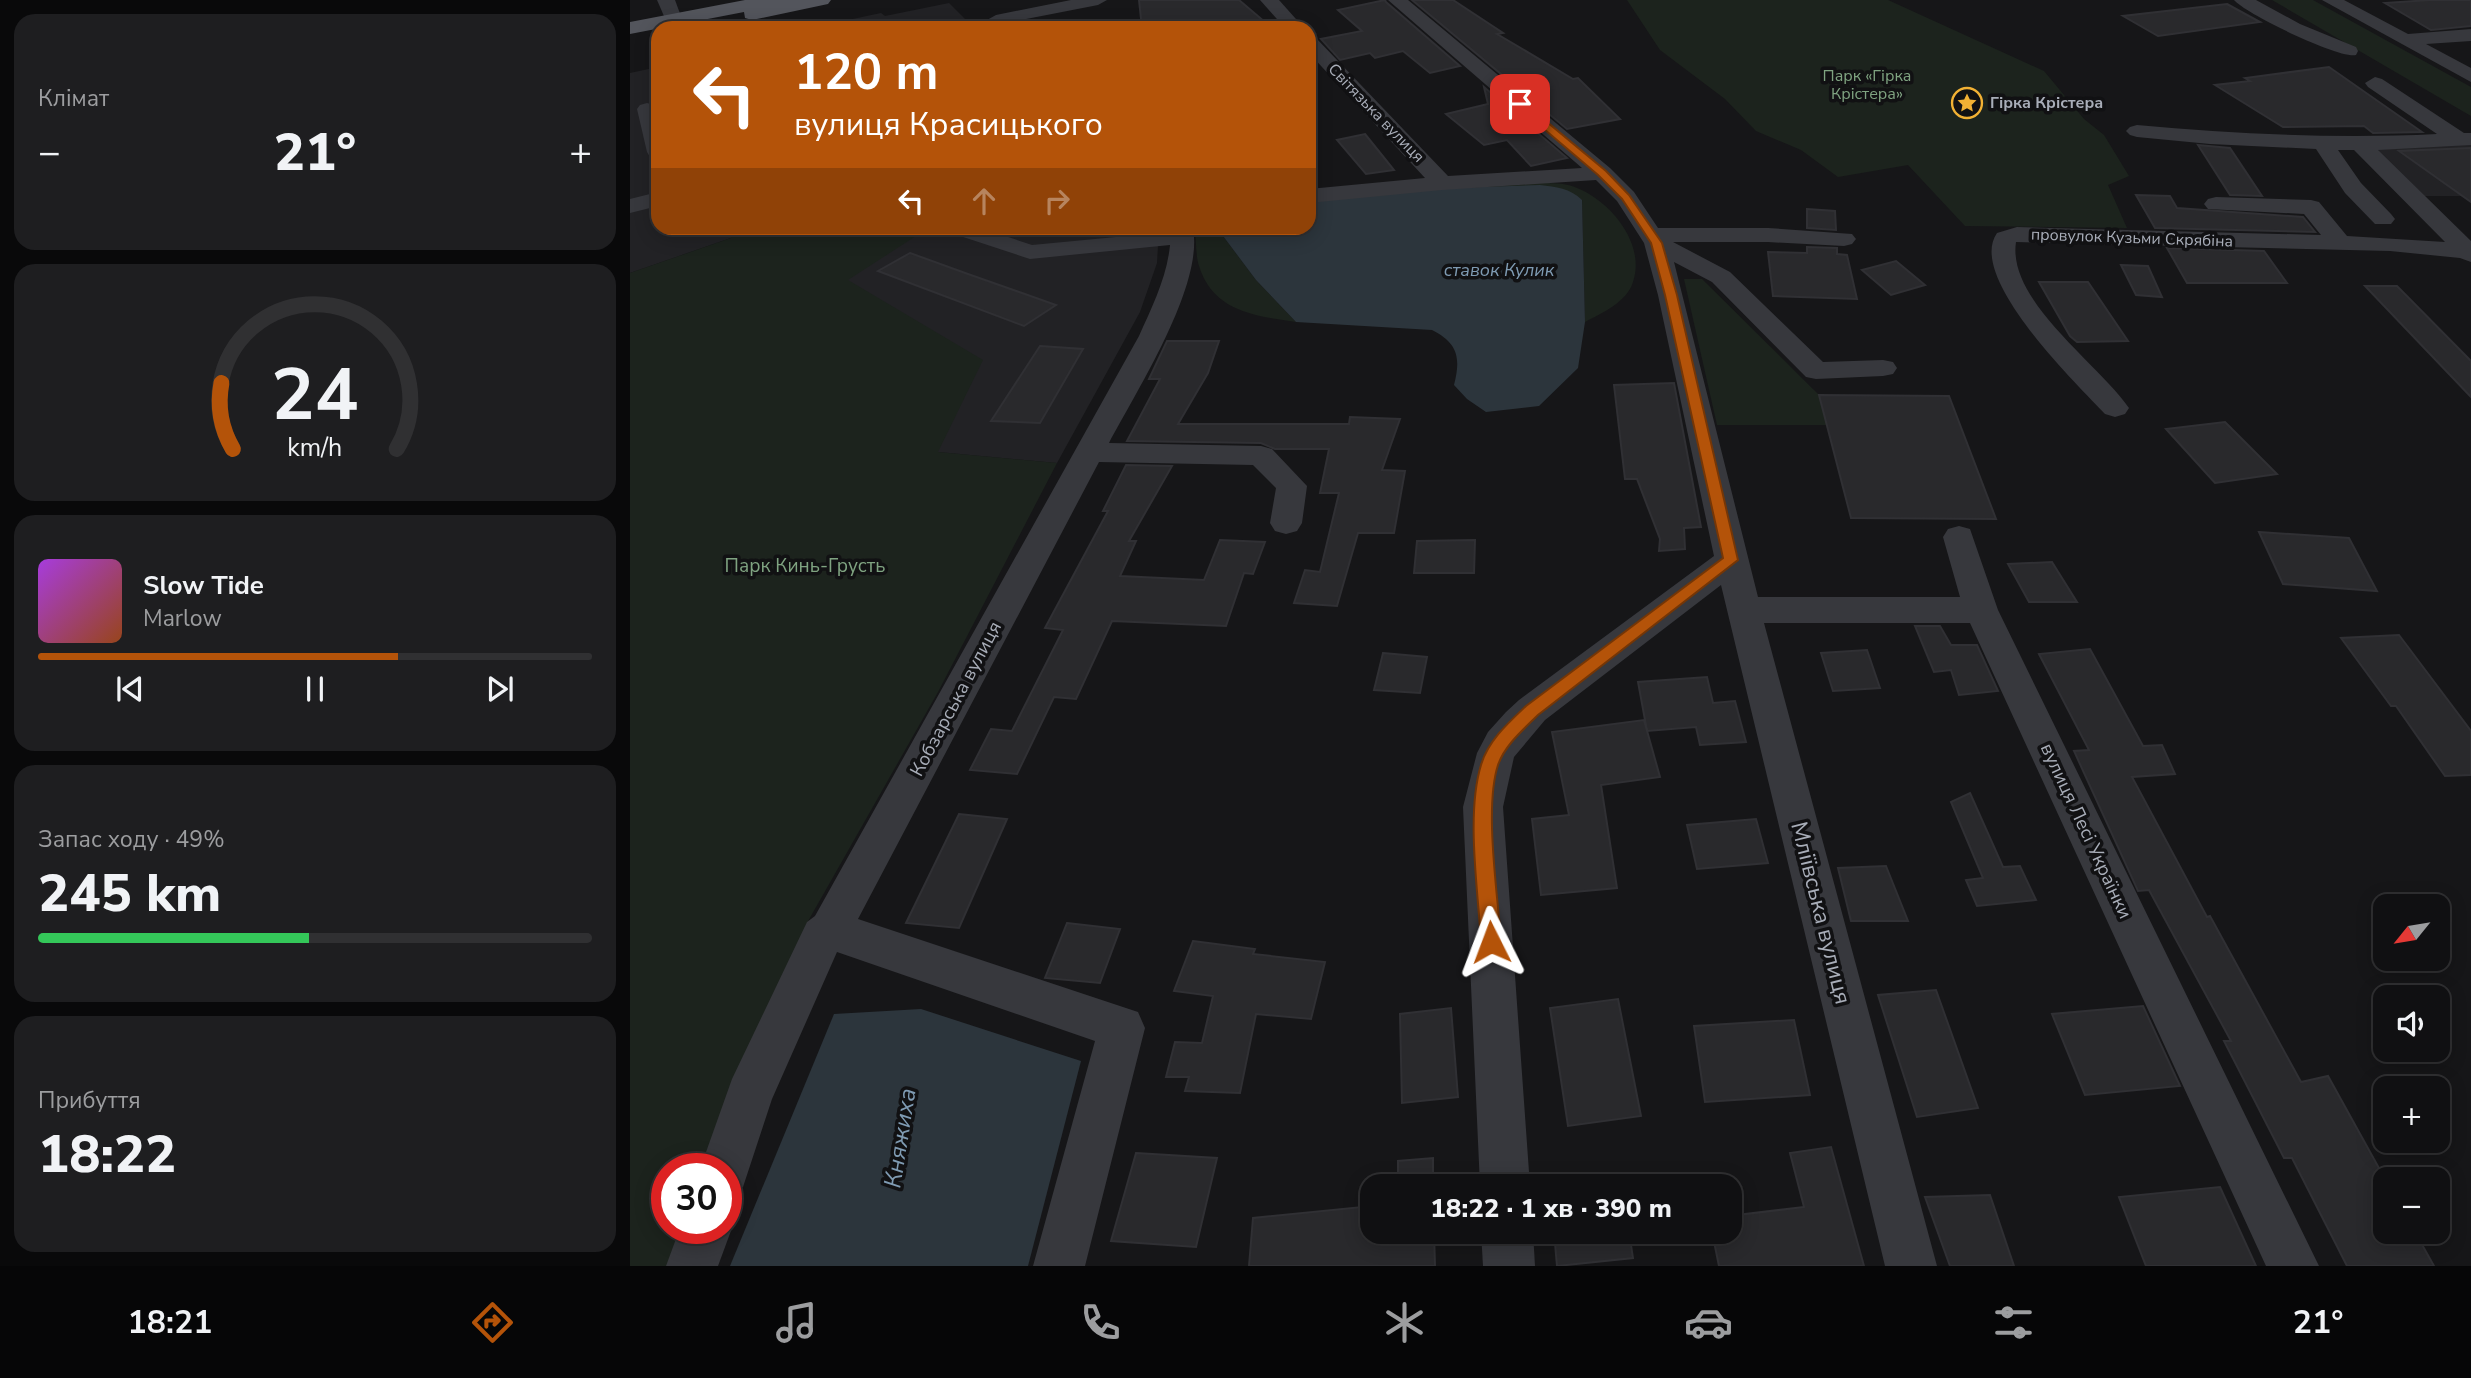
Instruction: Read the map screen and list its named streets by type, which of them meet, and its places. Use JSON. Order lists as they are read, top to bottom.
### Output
{
  "streets": {
    "street": [
      "Світязька вулиця",
      "провулок Кузьми Скрябіна",
      "Кобзарська вулиця",
      "вулиця Лесі Українки",
      "Мліївська вулиця"
    ]
  },
  "water": ["ставок Кулик", "Княжиха"],
  "parks": ["Парк «Гірка Крістера»", "Парк Кинь-Грусть"],
  "places": {
    "place": ["Гірка Крістера"]
  },
  "north": "bottom left",
  "page": {
    "tile": [
      "Клімат",
      ["Запас ходу · 49%", "245 km"],
      ["Прибуття", "18:22"]
    ],
    "turn": ["120 m", "вулиця Красицького"],
    "heat": ["−", "21°", "+"],
    "song": ["Slow Tide", "Marlow"],
    "map_buttons": ["+", "−"],
    "limit": "30",
    "trip": "18:22 · 1 хв · 390 m",
    "tabs": ["18:21", "21°"],
    "gauge": ["24", "km/h"]
  }
}
